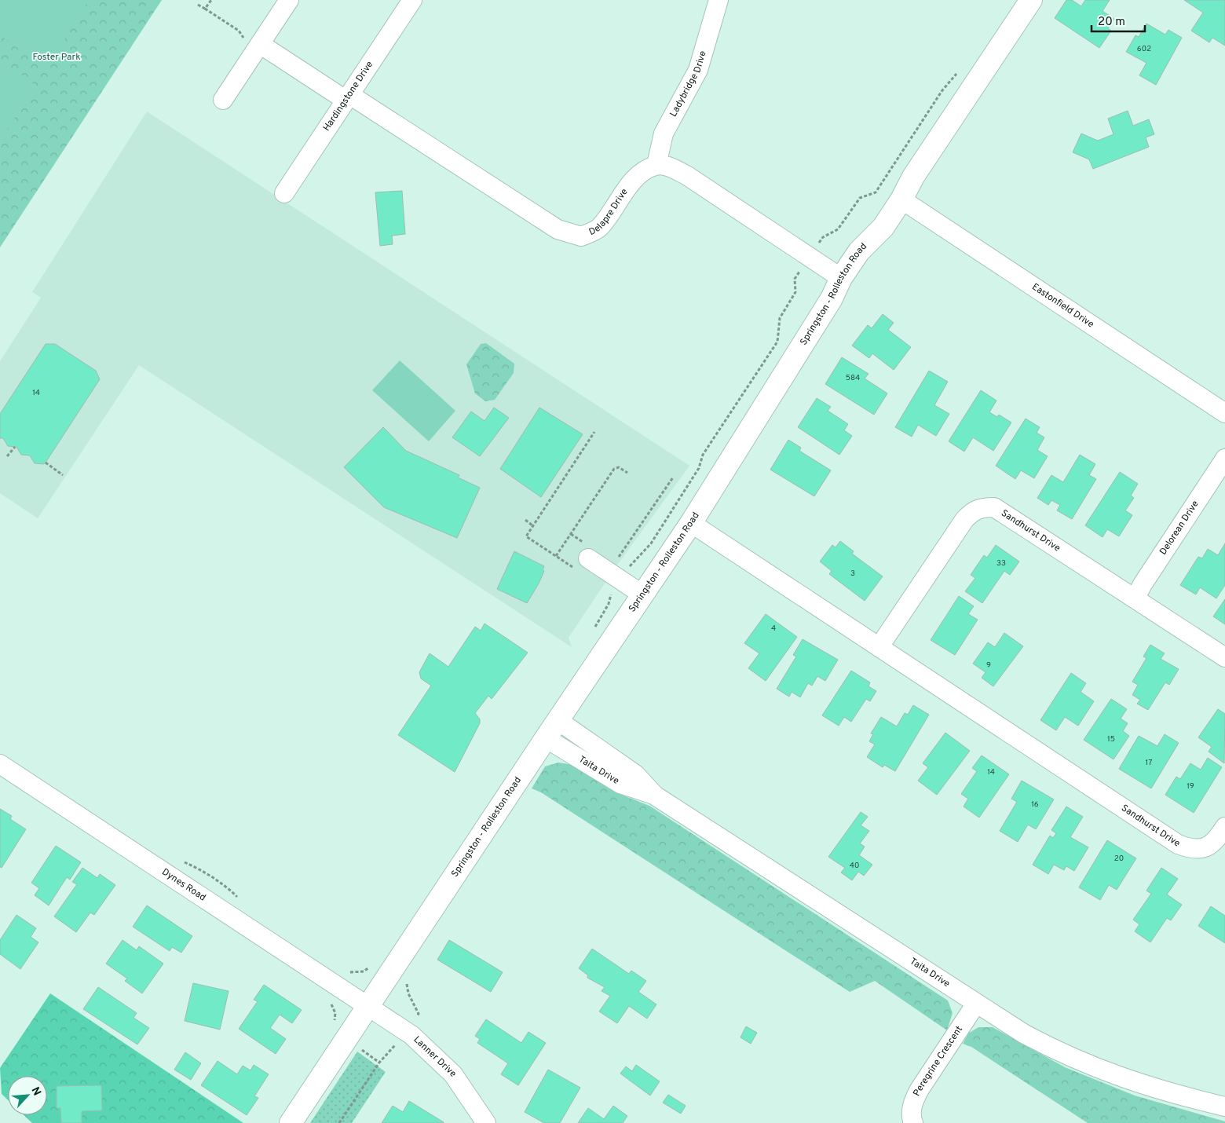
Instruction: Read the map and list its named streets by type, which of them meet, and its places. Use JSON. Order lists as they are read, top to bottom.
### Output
{
  "streets": {
    "main road": ["Springston - Rolleston Road"],
    "street": [
      "Ladybridge Drive",
      "Hardingstone Drive",
      "Delapre Drive",
      "Eastonfield Drive",
      "Delorean Drive",
      "Sandhurst Drive",
      "Taita Drive",
      "Dynes Road",
      "Lanner Drive",
      "Peregrine Crescent"
    ]
  },
  "crossings": [
    ["Ladybridge Drive", "Delapre Drive"],
    ["Hardingstone Drive", "Delapre Drive"],
    ["Springston - Rolleston Road", "Eastonfield Drive"],
    ["Springston - Rolleston Road", "Sandhurst Drive"],
    ["Springston - Rolleston Road", "Taita Drive"],
    ["Springston - Rolleston Road", "Dynes Road"],
    ["Springston - Rolleston Road", "Lanner Drive"],
    ["Delorean Drive", "Sandhurst Drive"],
    ["Taita Drive", "Peregrine Crescent"],
    ["Dynes Road", "Lanner Drive"]
  ],
  "parks": ["Foster Park"],
  "house_numbers": [
    "602",
    "584",
    "14",
    "33",
    "3",
    "4",
    "9",
    "15",
    "17",
    "14",
    "19",
    "16",
    "20",
    "40"
  ],
  "scale_bar": "20 m",
  "north": "top right"
}
